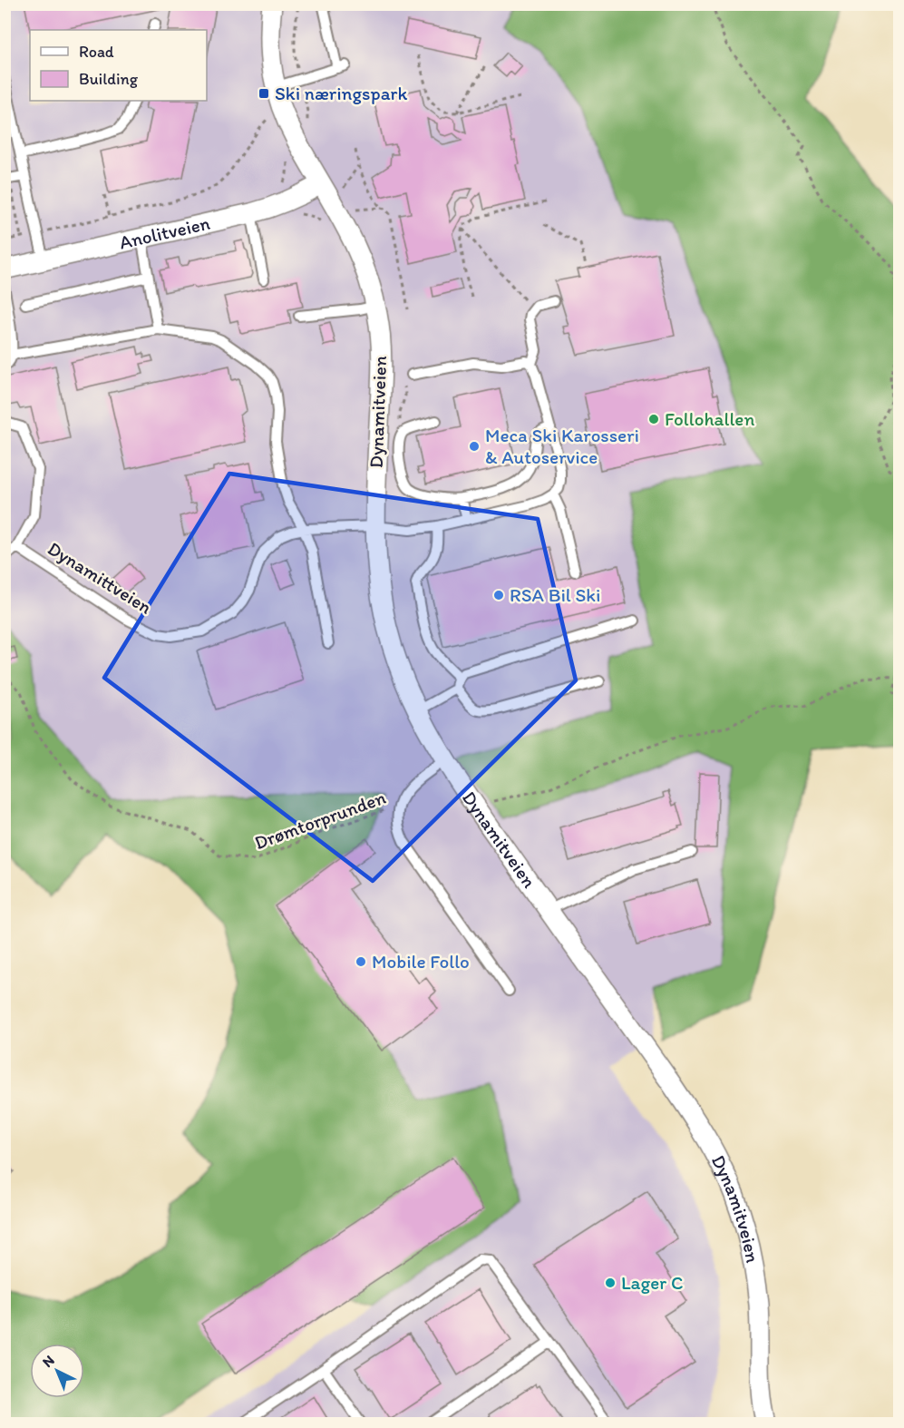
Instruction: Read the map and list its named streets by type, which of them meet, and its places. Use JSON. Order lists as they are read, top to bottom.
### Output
{
  "streets": {
    "street": ["Anolitveien", "Dynamitveien"],
    "lane": ["Dynamittveien"],
    "path": ["Drømtorprunden"]
  },
  "crossings": [
    ["Anolitveien", "Dynamitveien"],
    ["Dynamitveien", "Dynamittveien"]
  ],
  "places": {
    "transit": ["Ski næringspark"],
    "other": [
      "Follohallen",
      "Meca Ski Karosseri & Autoservice",
      "RSA Bil Ski",
      "Mobile Follo",
      "Lager C"
    ]
  },
  "legend": ["Road", "Building"],
  "north": "top left"
}
